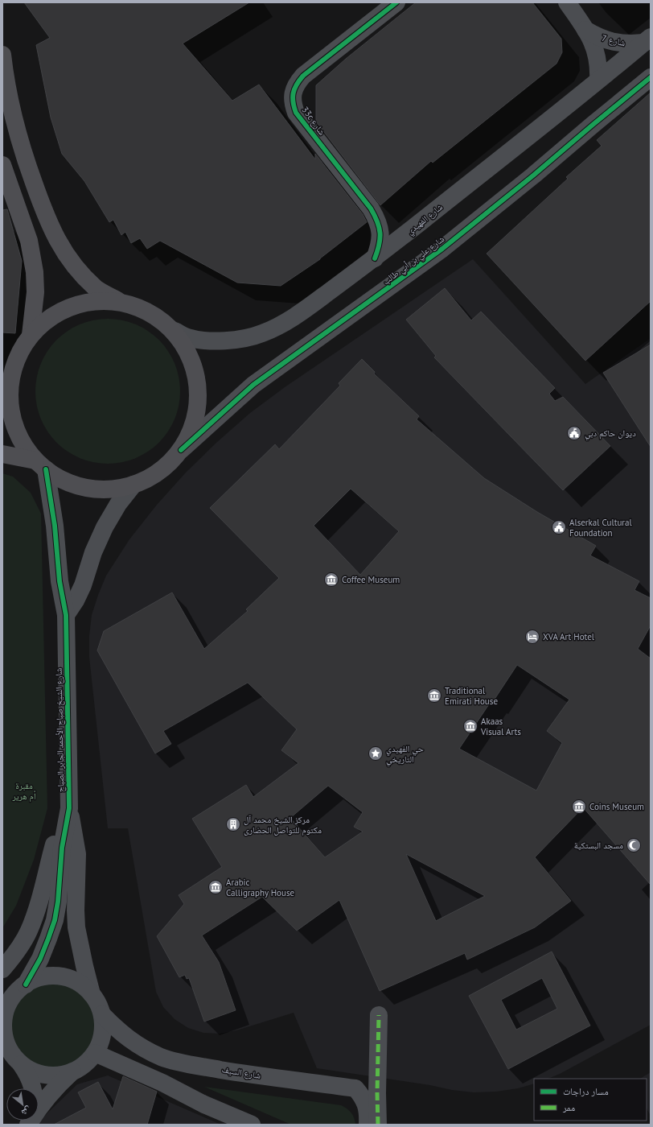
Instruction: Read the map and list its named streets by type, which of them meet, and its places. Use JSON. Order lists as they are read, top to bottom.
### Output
{
  "streets": {
    "street": [
      "شارع 7",
      "33c شارع",
      "شارع الفهيدي",
      "شارع علي بن أبي طالب",
      "شارع الشيخ صباح الأحمد الجابر الصباح",
      "شارع السيف"
    ]
  },
  "crossings": [
    ["شارع 7", "شارع الفهيدي"],
    ["33c شارع", "شارع الفهيدي"],
    ["شارع الشيخ صباح الأحمد الجابر الصباح", "شارع السيف"]
  ],
  "parks": ["مقبرة أم هرير"],
  "places": {
    "public building": ["ديوان حاكم دبي", "Alserkal Cultural Foundation"],
    "museum": [
      "Coffee Museum",
      "Traditional Emirati House",
      "Akaas Visual Arts",
      "Coins Museum",
      "Arabic Calligraphy House"
    ],
    "hotel": ["XVA Art Hotel"],
    "place": ["حي الفهيدي التاريخي"],
    "building": ["مركز الشيخ محمد آل مكتوم للتواصل الحضارى"],
    "mosque": ["مسجد البستكية"]
  },
  "legend": ["مسار دراجات", "ممر"],
  "north": "bottom right"
}
